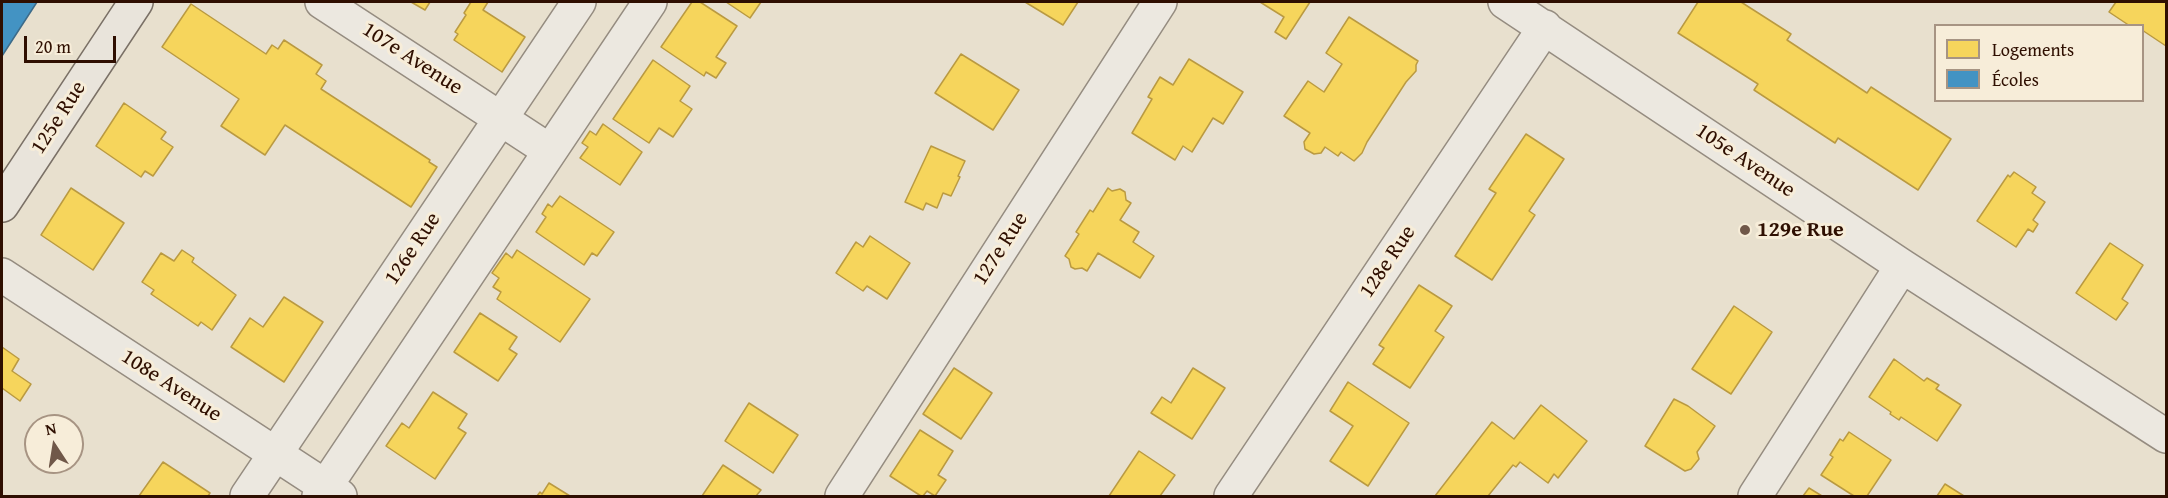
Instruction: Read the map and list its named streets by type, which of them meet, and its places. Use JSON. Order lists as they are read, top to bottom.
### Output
{
  "streets": {
    "main road": ["125e Rue"],
    "street": [
      "107e Avenue",
      "105e Avenue",
      "126e Rue",
      "127e Rue",
      "128e Rue",
      "108e Avenue"
    ]
  },
  "crossings": [
    ["107e Avenue", "126e Rue"],
    ["105e Avenue", "128e Rue"],
    ["126e Rue", "108e Avenue"]
  ],
  "places": ["129e Rue"],
  "legend": ["Logements", "Écoles"],
  "scale_bar": "20 m",
  "north": "top"
}
